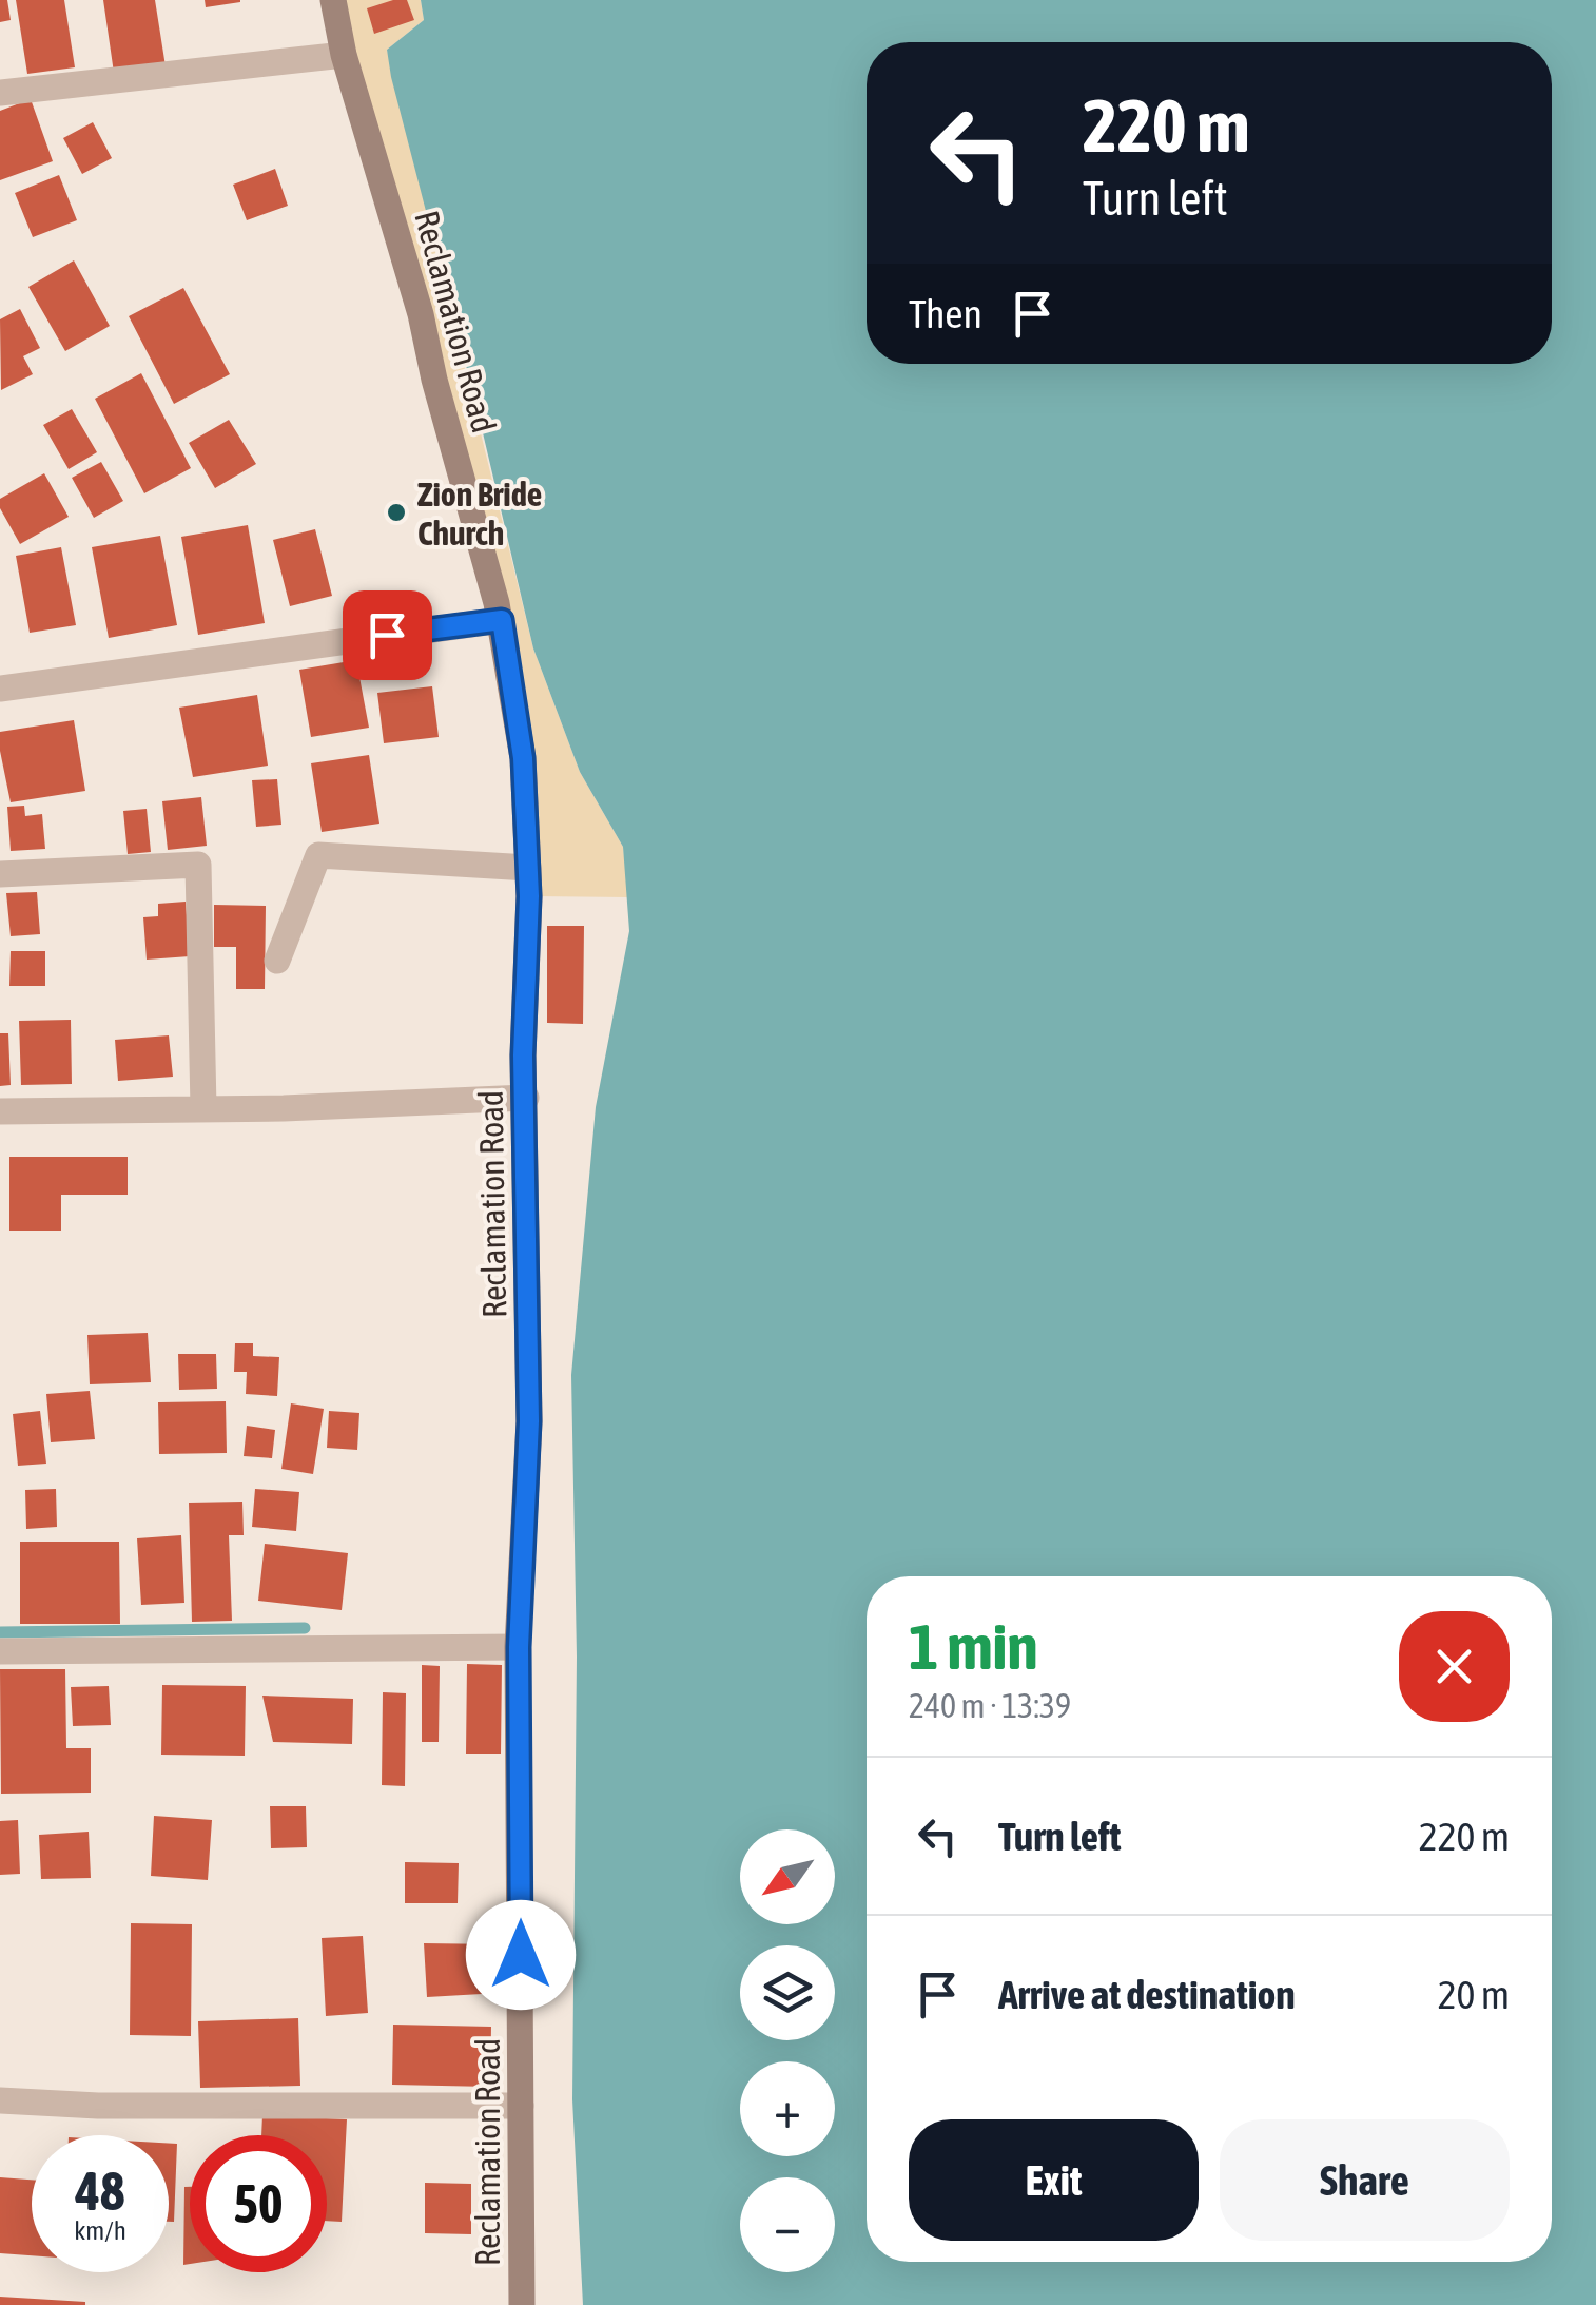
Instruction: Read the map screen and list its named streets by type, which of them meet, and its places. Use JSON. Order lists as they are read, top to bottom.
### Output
{
  "streets": {
    "main road": ["Reclamation Road"]
  },
  "places": ["Zion Bride Church"],
  "north": "bottom left",
  "page": {
    "turn": ["220 m", "Turn left"],
    "then": "Then",
    "heading": ["1 min", "240 m · 13:39"],
    "list": [
      {
        "name": "Turn left",
        "value": "220 m"
      },
      {
        "name": "Arrive at destination",
        "value": "20 m"
      }
    ],
    "map_buttons": ["+", "−"],
    "buttons": ["Exit", "Share"],
    "speed": "48 km/h",
    "limit": "50"
  }
}
